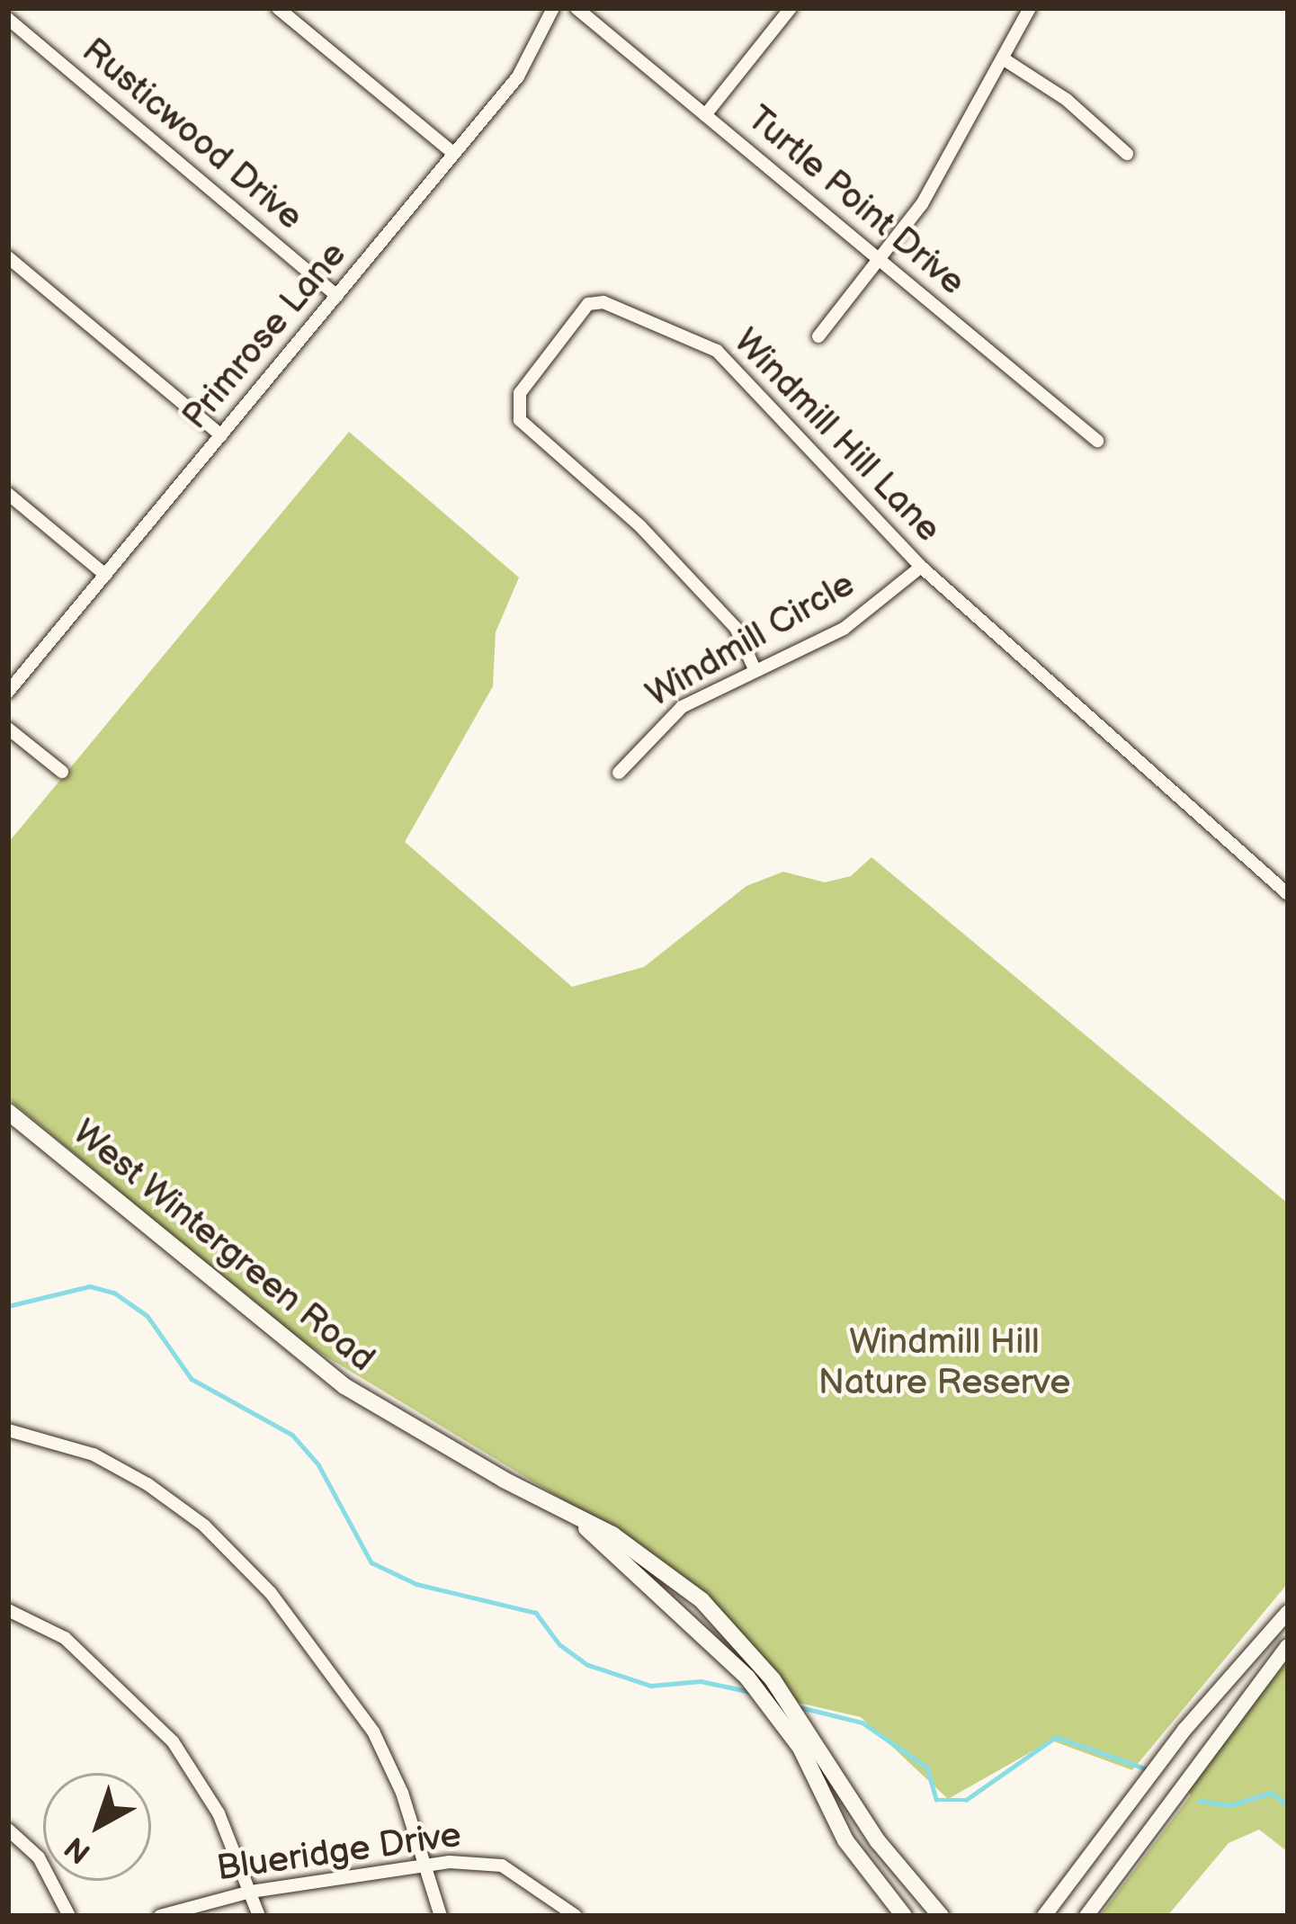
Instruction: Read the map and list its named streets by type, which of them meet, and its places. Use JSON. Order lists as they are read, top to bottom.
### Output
{
  "streets": {
    "main road": ["West Wintergreen Road"],
    "street": [
      "Rusticwood Drive",
      "Turtle Point Drive",
      "Primrose Lane",
      "Windmill Hill Lane",
      "Windmill Circle",
      "Blueridge Drive"
    ]
  },
  "crossings": [
    ["Rusticwood Drive", "Primrose Lane"],
    ["Windmill Hill Lane", "Windmill Circle"]
  ],
  "parks": ["Windmill Hill Nature Reserve"],
  "north": "bottom left"
}
